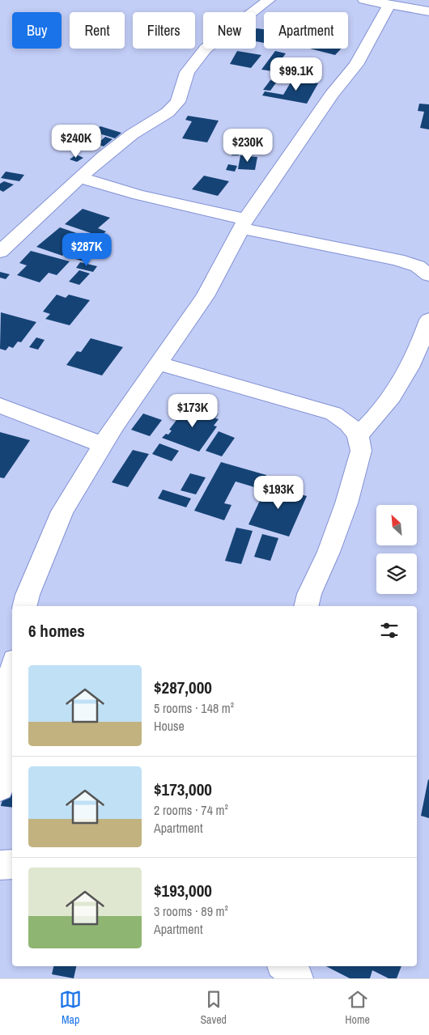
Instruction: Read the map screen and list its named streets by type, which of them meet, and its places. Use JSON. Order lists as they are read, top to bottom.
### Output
{
  "north": "top left",
  "page": {
    "chip": [
      "Buy",
      "Rent",
      "Filters",
      "New",
      "Apartment"
    ],
    "price": [
      "$99.1K",
      "$240K",
      "$230K",
      "$287K",
      "$173K",
      "$193K"
    ],
    "heading": "6 homes",
    "list": [
      {
        "name": "$287,000",
        "note": "5 rooms · 148 m² · House"
      },
      {
        "name": "$173,000",
        "note": "2 rooms · 74 m² · Apartment"
      },
      {
        "name": "$193,000",
        "note": "3 rooms · 89 m² · Apartment"
      }
    ],
    "tabs": ["Map", "Saved", "Home"]
  }
}
